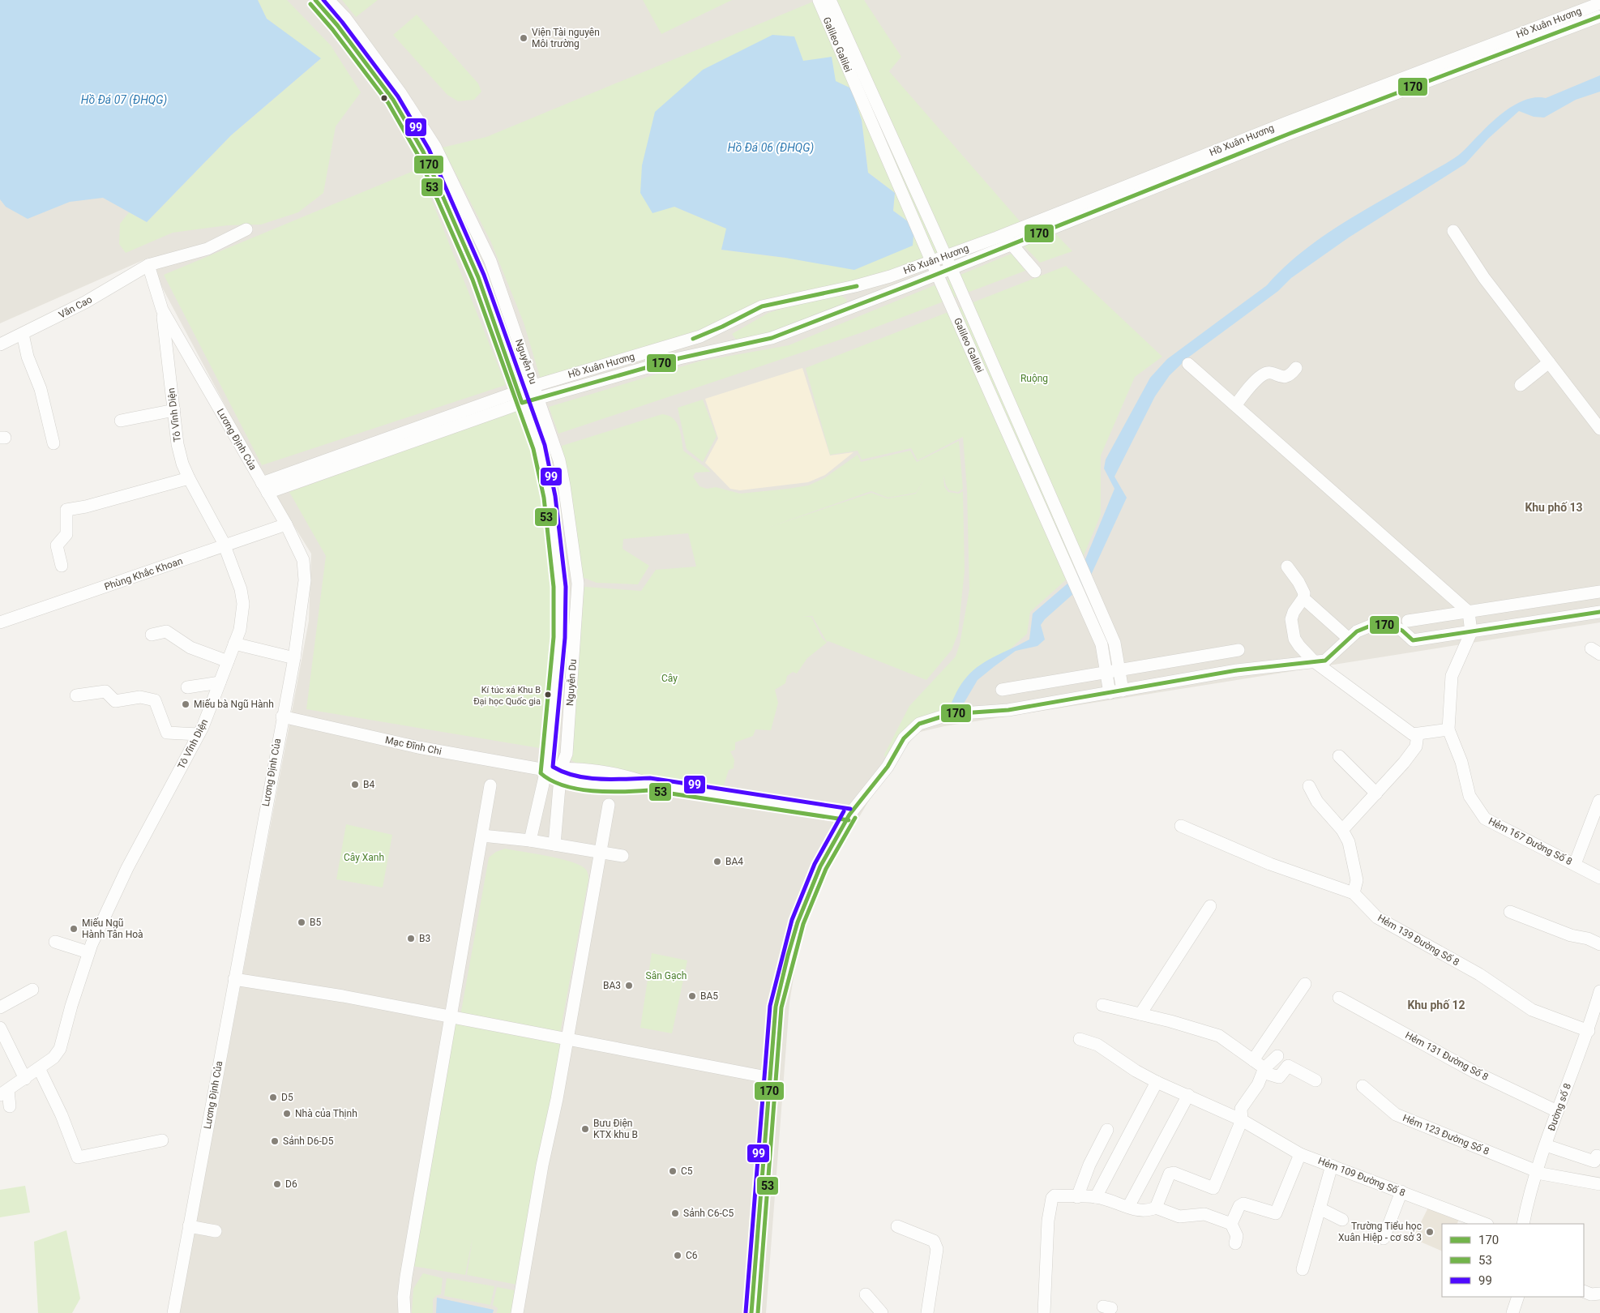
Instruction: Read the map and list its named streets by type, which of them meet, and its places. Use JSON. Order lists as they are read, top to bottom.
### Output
{
  "streets": {
    "street": [
      "Hồ Xuân Hương",
      "Galileo Galilei",
      "Văn Cao",
      "Nguyễn Du",
      "Tô Vĩnh Diện",
      "Lương Định Của",
      "Phùng Khắc Khoan",
      "Mạc Đĩnh Chi",
      "Hẻm 167 Đường Số 8",
      "Hẻm 139 Đường Số 8",
      "Hẻm 131 Đường Số 8",
      "Đường số 8",
      "Hẻm 123 Đường Số 8",
      "Hẻm 109 Đường Số 8"
    ]
  },
  "crossings": [
    ["Hồ Xuân Hương", "Galileo Galilei"],
    ["Hồ Xuân Hương", "Nguyễn Du"],
    ["Hồ Xuân Hương", "Lương Định Của"],
    ["Văn Cao", "Lương Định Của"],
    ["Nguyễn Du", "Mạc Đĩnh Chi"],
    ["Tô Vĩnh Diện", "Lương Định Của"],
    ["Tô Vĩnh Diện", "Phùng Khắc Khoan"],
    ["Lương Định Của", "Phùng Khắc Khoan"],
    ["Lương Định Của", "Mạc Đĩnh Chi"],
    ["Hẻm 139 Đường Số 8", "Đường số 8"],
    ["Hẻm 131 Đường Số 8", "Đường số 8"],
    ["Đường số 8", "Hẻm 123 Đường Số 8"]
  ],
  "districts": ["Khu phố 13", "Khu phố 12"],
  "water": ["Hồ Đá 07 (ĐHQG)", "Hồ Đá 06 (ĐHQG)"],
  "parks": [
    "Ruộng",
    "Cây",
    "Cây Xanh",
    "Sân Gạch"
  ],
  "places": [
    "Viện Tài nguyên Môi trường",
    "Kí túc xá Khu B Đại học Quốc gia",
    "Miếu bà Ngũ Hành",
    "B4",
    "BA4",
    "B5",
    "Miếu Ngũ Hành Tân Hoà",
    "B3",
    "BA3",
    "BA5",
    "D5",
    "Nhà của Thịnh",
    "Bưu Điện KTX khu B",
    "Sảnh D6-D5",
    "C5",
    "D6",
    "Sảnh C6-C5",
    "Trường Tiểu học Xuân Hiệp - cơ sở 3",
    "C6"
  ],
  "lines": ["transit line 170", "transit line 99", "transit line 53"],
  "legend": ["170", "53", "99"]
}
